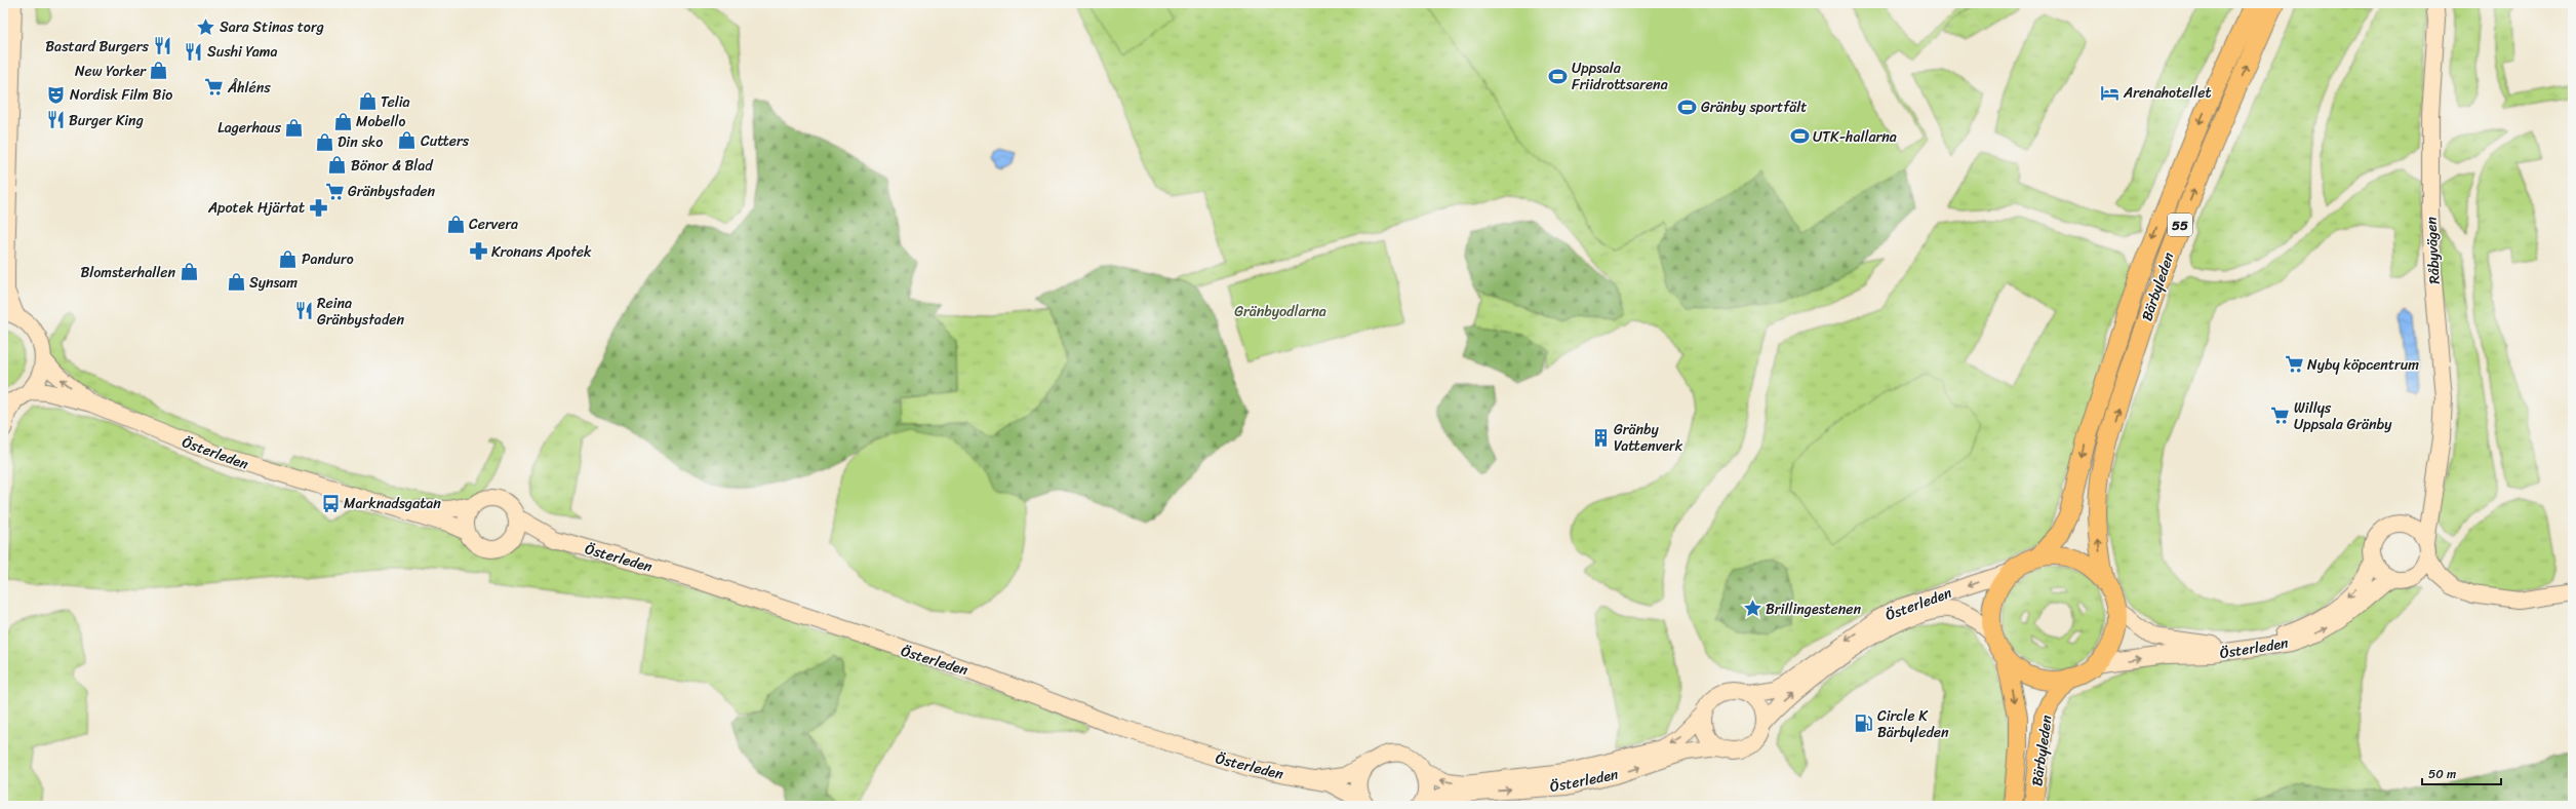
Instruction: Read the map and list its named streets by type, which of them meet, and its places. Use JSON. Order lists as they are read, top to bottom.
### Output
{
  "streets": {
    "main road": [
      "55",
      "Råbyvägen",
      "Bärbyleden",
      "Österleden"
    ]
  },
  "crossings": [
    ["Råbyvägen", "Österleden"],
    ["Bärbyleden", "Österleden"]
  ],
  "parks": ["Gränbyodlarna"],
  "places": {
    "place": ["Sara Stinas torg", "Brillingestenen"],
    "restaurant": [
      "Bastard Burgers",
      "Sushi Yama",
      "Burger King",
      "Reina Gränbystaden"
    ],
    "shop": [
      "New Yorker",
      "Telia",
      "Mobello",
      "Lagerhaus",
      "Cutters",
      "Din sko",
      "Bönor & Blad",
      "Cervera",
      "Panduro",
      "Blomsterhallen",
      "Synsam"
    ],
    "sports": ["Uppsala Friidrottsarena", "Gränby sportfält", "UTK-hallarna"],
    "supermarket": [
      "Åhléns",
      "Gränbystaden",
      "Nyby köpcentrum",
      "Willys Uppsala Gränby"
    ],
    "hotel": ["Arenahotellet"],
    "theatre": ["Nordisk Film Bio"],
    "pharmacy": ["Apotek Hjärtat", "Kronans Apotek"],
    "building": ["Gränby Vattenverk"],
    "bus stop": ["Marknadsgatan"],
    "fuel station": ["Circle K Bärbyleden"]
  },
  "scale_bar": "50 m"
}
